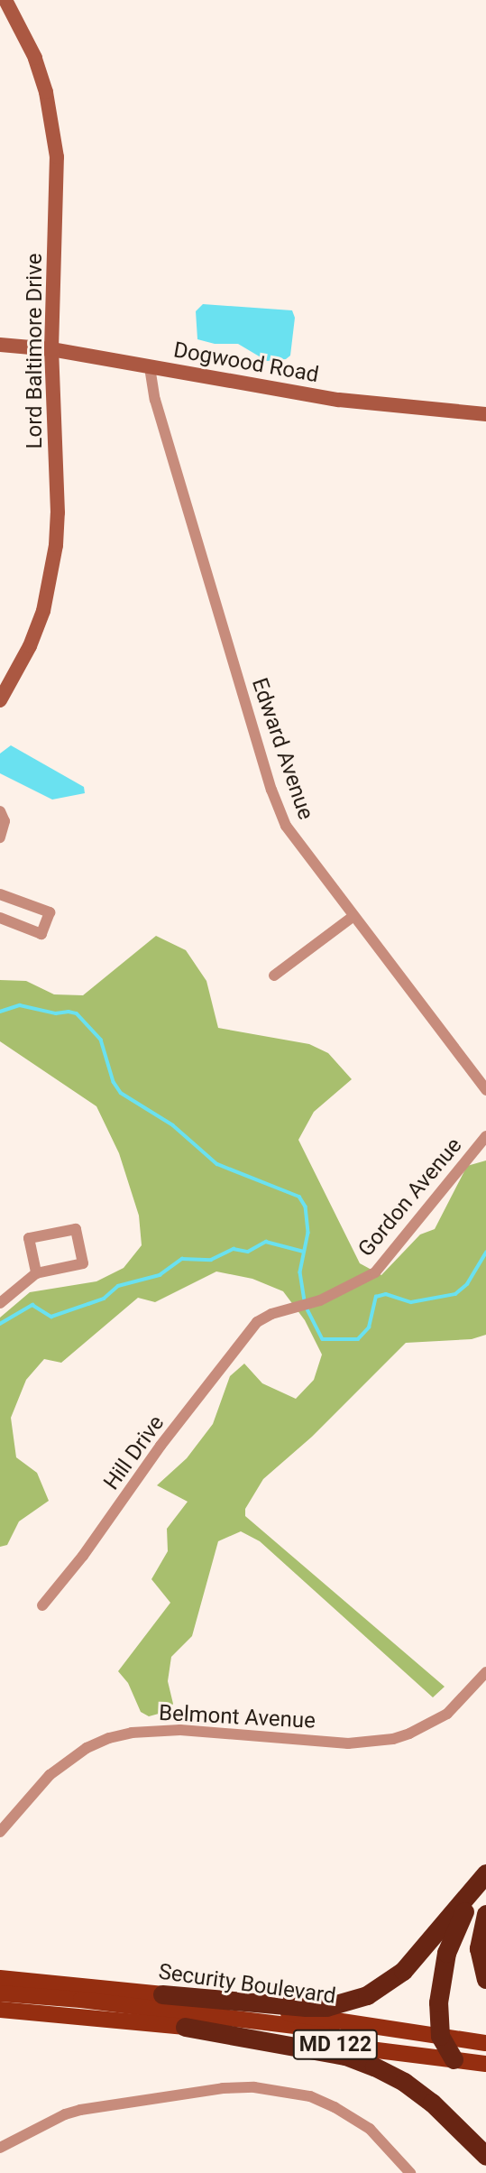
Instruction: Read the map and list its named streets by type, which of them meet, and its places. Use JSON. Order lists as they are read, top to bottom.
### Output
{
  "streets": {
    "main road": [
      "Lord Baltimore Drive",
      "Dogwood Road",
      "Security Boulevard",
      "MD 122"
    ],
    "street": [
      "Edward Avenue",
      "Gordon Avenue",
      "Hill Drive",
      "Belmont Avenue"
    ]
  },
  "crossings": [
    ["Lord Baltimore Drive", "Dogwood Road"],
    ["Dogwood Road", "Edward Avenue"],
    ["Gordon Avenue", "Hill Drive"]
  ]
}
